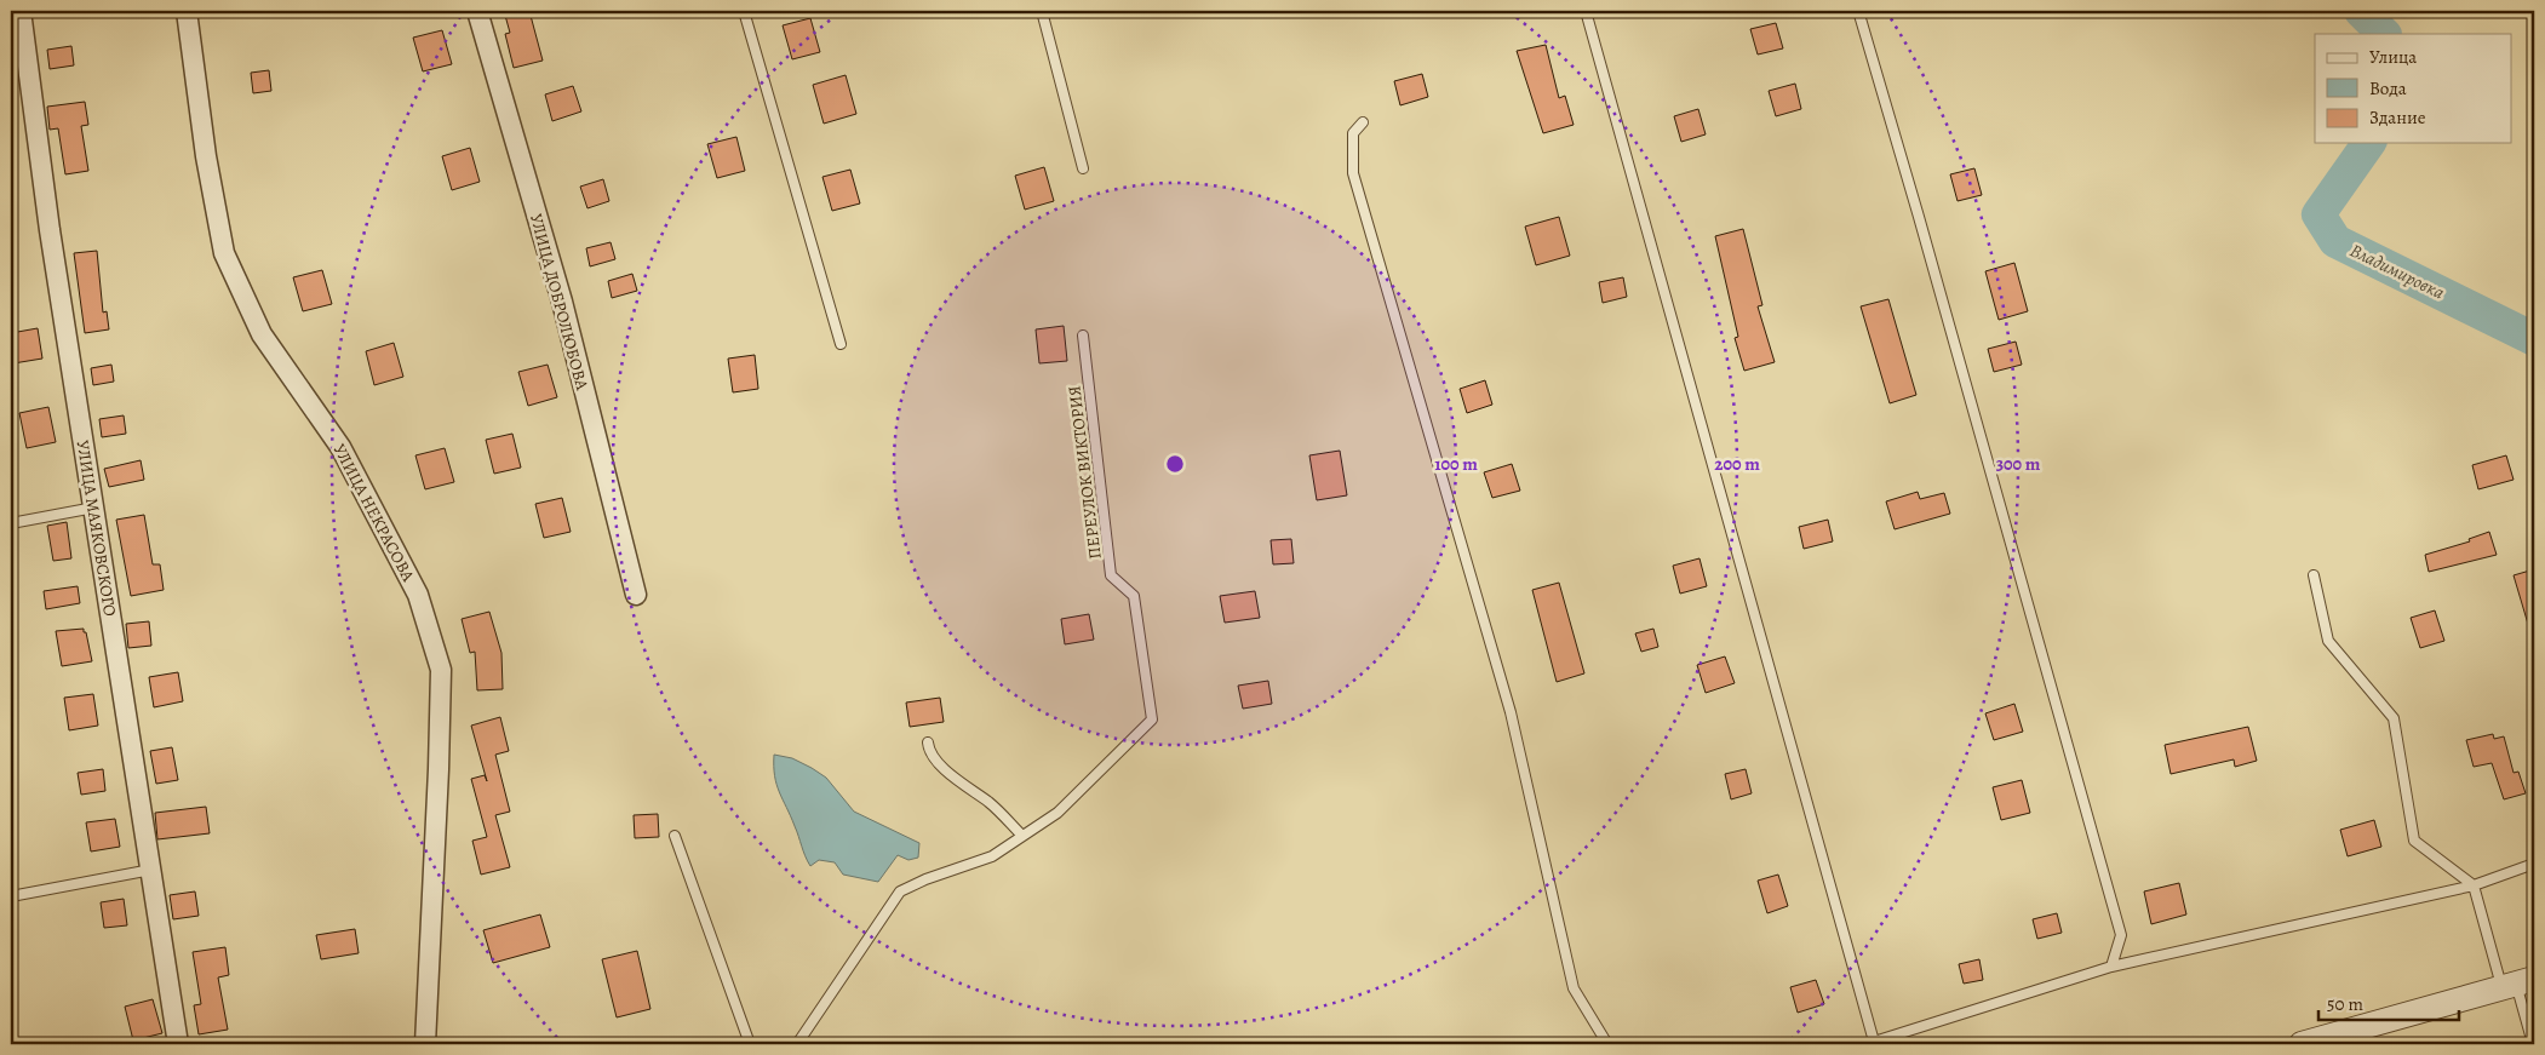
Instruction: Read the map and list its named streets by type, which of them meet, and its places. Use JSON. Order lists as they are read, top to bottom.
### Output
{
  "streets": {
    "street": ["УЛИЦА ДОБРОЛЮБОВА", "УЛИЦА НЕКРАСОВА", "УЛИЦА МАЯКОВСКОГО"],
    "lane": ["ПЕРЕУЛОК ВИКТОРИЯ"]
  },
  "water": ["Владимировка"],
  "legend": ["Улица", "Вода", "Здание"],
  "scale_bar": "50 m",
  "rings": ["100 m", "200 m", "300 m"]
}
